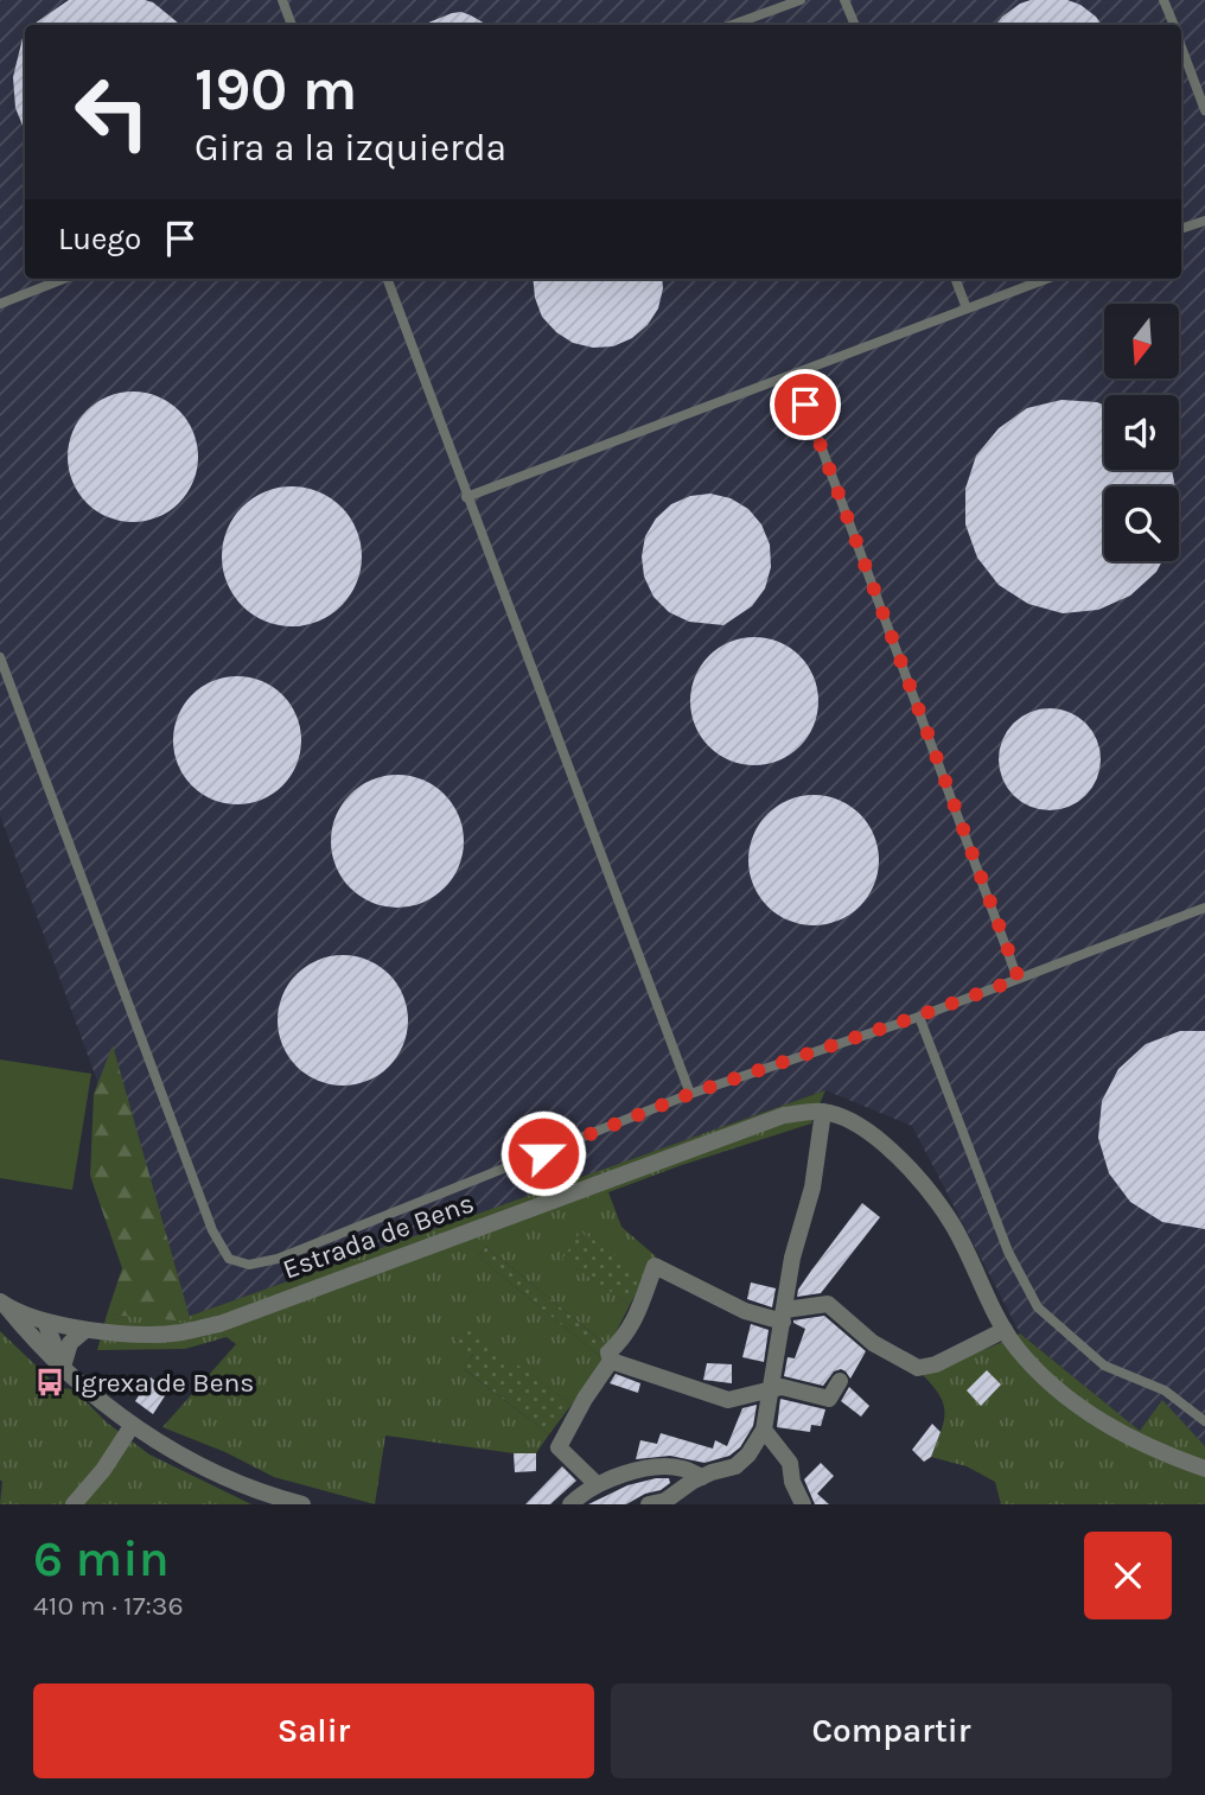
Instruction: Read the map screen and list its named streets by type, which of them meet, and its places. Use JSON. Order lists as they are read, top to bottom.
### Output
{
  "streets": {
    "street": ["Estrada de Bens"]
  },
  "places": {
    "bus stop": ["Igrexa de Bens"]
  },
  "north": "bottom",
  "page": {
    "turn": ["190 m", "Gira a la izquierda"],
    "then": "Luego",
    "heading": ["6 min", "410 m · 17:36"],
    "buttons": ["Salir", "Compartir"]
  }
}
